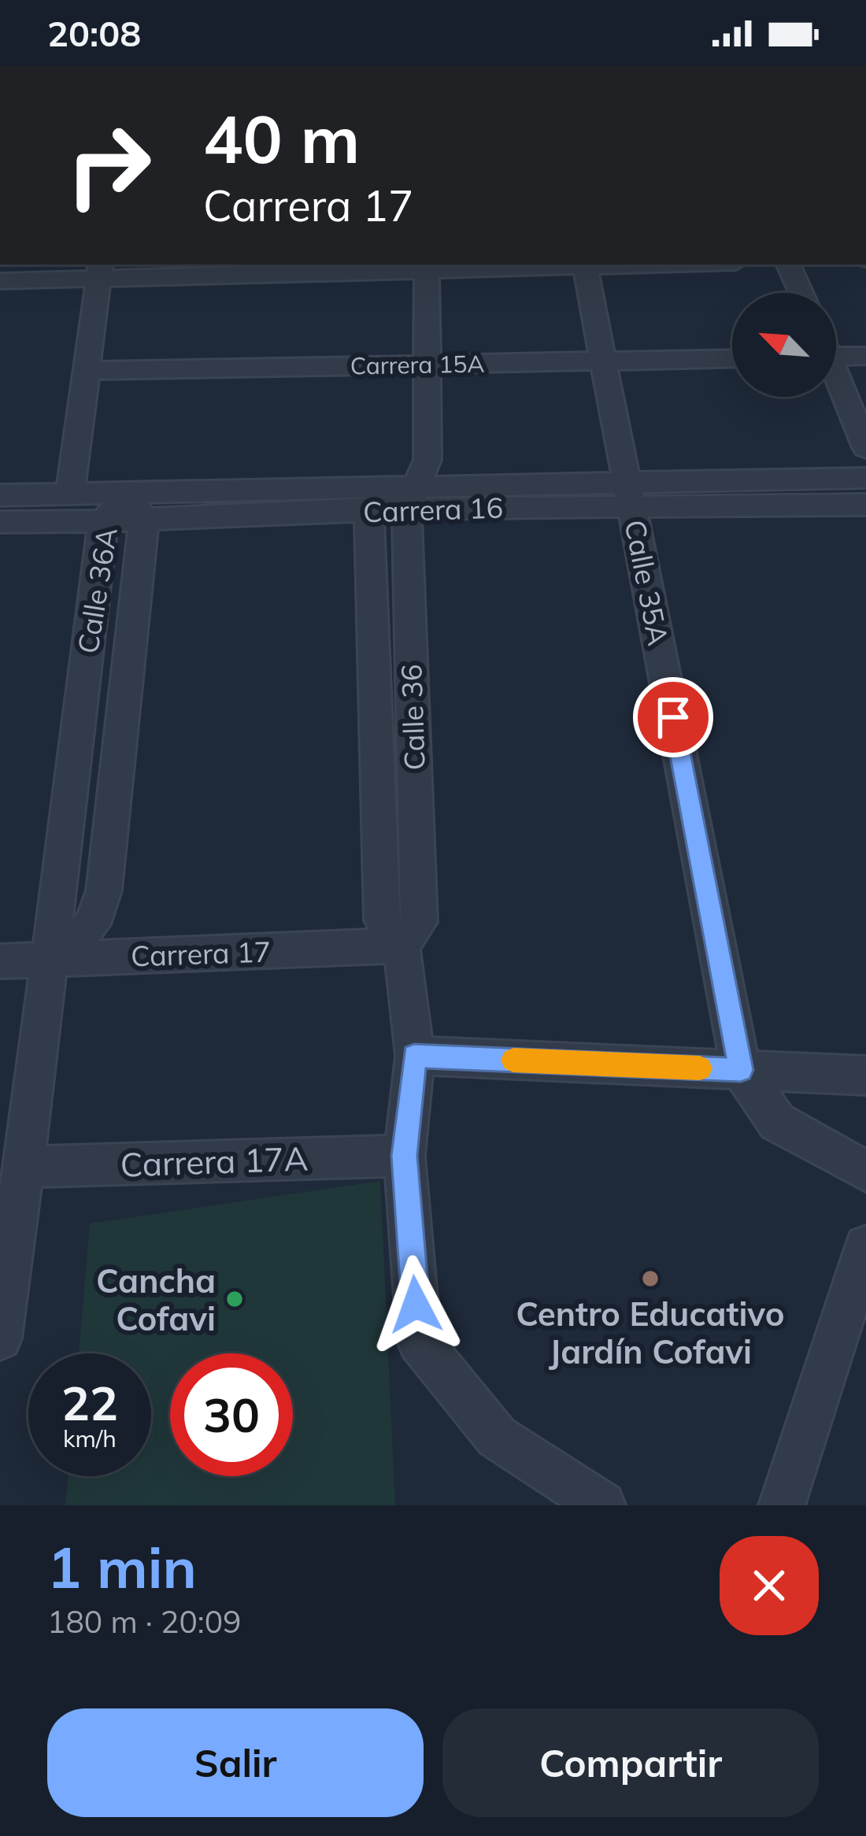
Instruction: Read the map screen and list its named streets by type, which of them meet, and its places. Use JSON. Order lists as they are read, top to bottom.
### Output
{
  "streets": {
    "street": [
      "Carrera 15A",
      "Carrera 16",
      "Calle 35A",
      "Calle 36A",
      "Calle 36",
      "Carrera 17",
      "Carrera 17A"
    ]
  },
  "crossings": [
    ["Carrera 15A", "Calle 35A"],
    ["Carrera 15A", "Calle 36"],
    ["Carrera 16", "Calle 35A"],
    ["Carrera 16", "Calle 36A"],
    ["Carrera 16", "Calle 36"],
    ["Calle 36A", "Carrera 17"],
    ["Calle 36A", "Carrera 17A"],
    ["Calle 36", "Carrera 17"],
    ["Calle 36", "Carrera 17A"]
  ],
  "places": ["Centro Educativo Jardín Cofavi", "Cancha Cofavi"],
  "north": "top left",
  "page": {
    "status": "20:08",
    "turn": ["40 m", "Carrera 17"],
    "speed": "22 km/h",
    "limit": "30",
    "heading": ["1 min", "180 m · 20:09"],
    "buttons": ["Salir", "Compartir"]
  }
}
